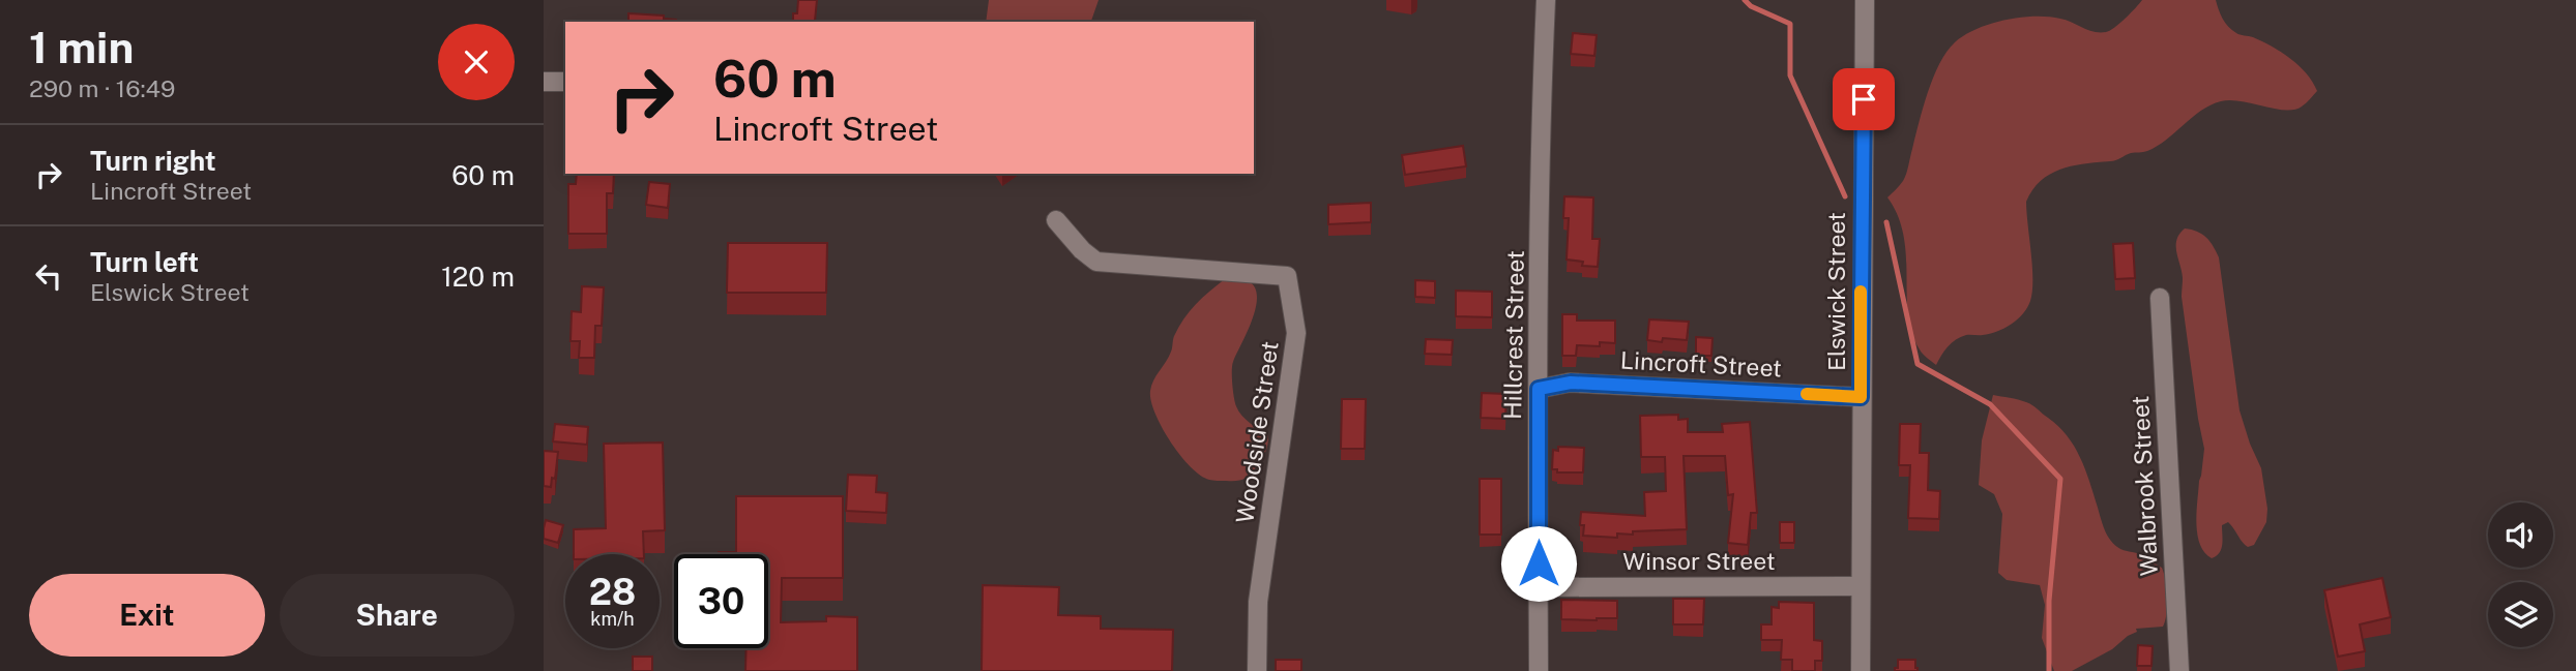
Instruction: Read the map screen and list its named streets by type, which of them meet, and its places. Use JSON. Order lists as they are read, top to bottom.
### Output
{
  "streets": {
    "street": [
      "Elswick Street",
      "Hillcrest Street",
      "Lincroft Street",
      "Woodside Street",
      "Walbrook Street",
      "Winsor Street"
    ]
  },
  "crossings": [
    ["Elswick Street", "Lincroft Street"],
    ["Elswick Street", "Winsor Street"],
    ["Hillcrest Street", "Lincroft Street"],
    ["Hillcrest Street", "Winsor Street"]
  ],
  "page": {
    "heading": ["1 min", "290 m · 16:49"],
    "turn": ["60 m", "Lincroft Street"],
    "list": [
      {
        "name": "Turn right",
        "note": "Lincroft Street",
        "value": "60 m"
      },
      {
        "name": "Turn left",
        "note": "Elswick Street",
        "value": "120 m"
      }
    ],
    "speed": "28 km/h",
    "limit": "30",
    "buttons": ["Exit", "Share"]
  }
}
